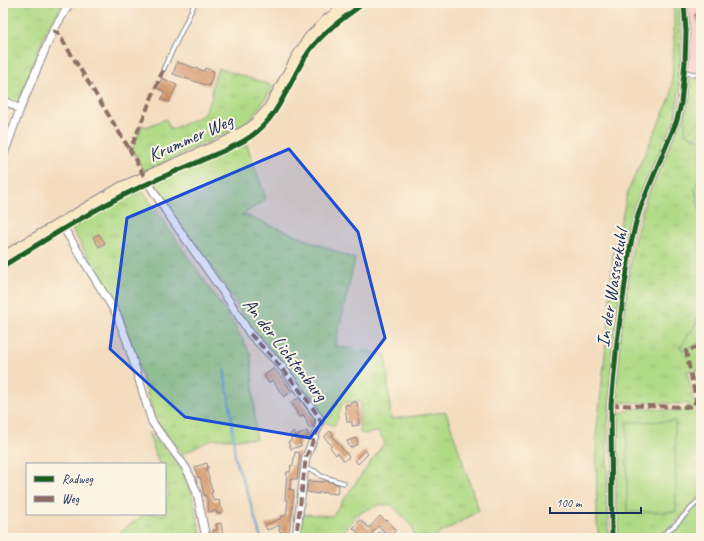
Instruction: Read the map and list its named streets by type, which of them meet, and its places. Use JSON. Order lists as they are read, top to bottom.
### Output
{
  "streets": {
    "main road": ["Krummer Weg"],
    "street": ["In der Wasserkuhl", "An der Lichtenburg"]
  },
  "crossings": [
    ["Krummer Weg", "An der Lichtenburg"]
  ],
  "legend": ["Radweg", "Weg"],
  "scale_bar": "100 m"
}
